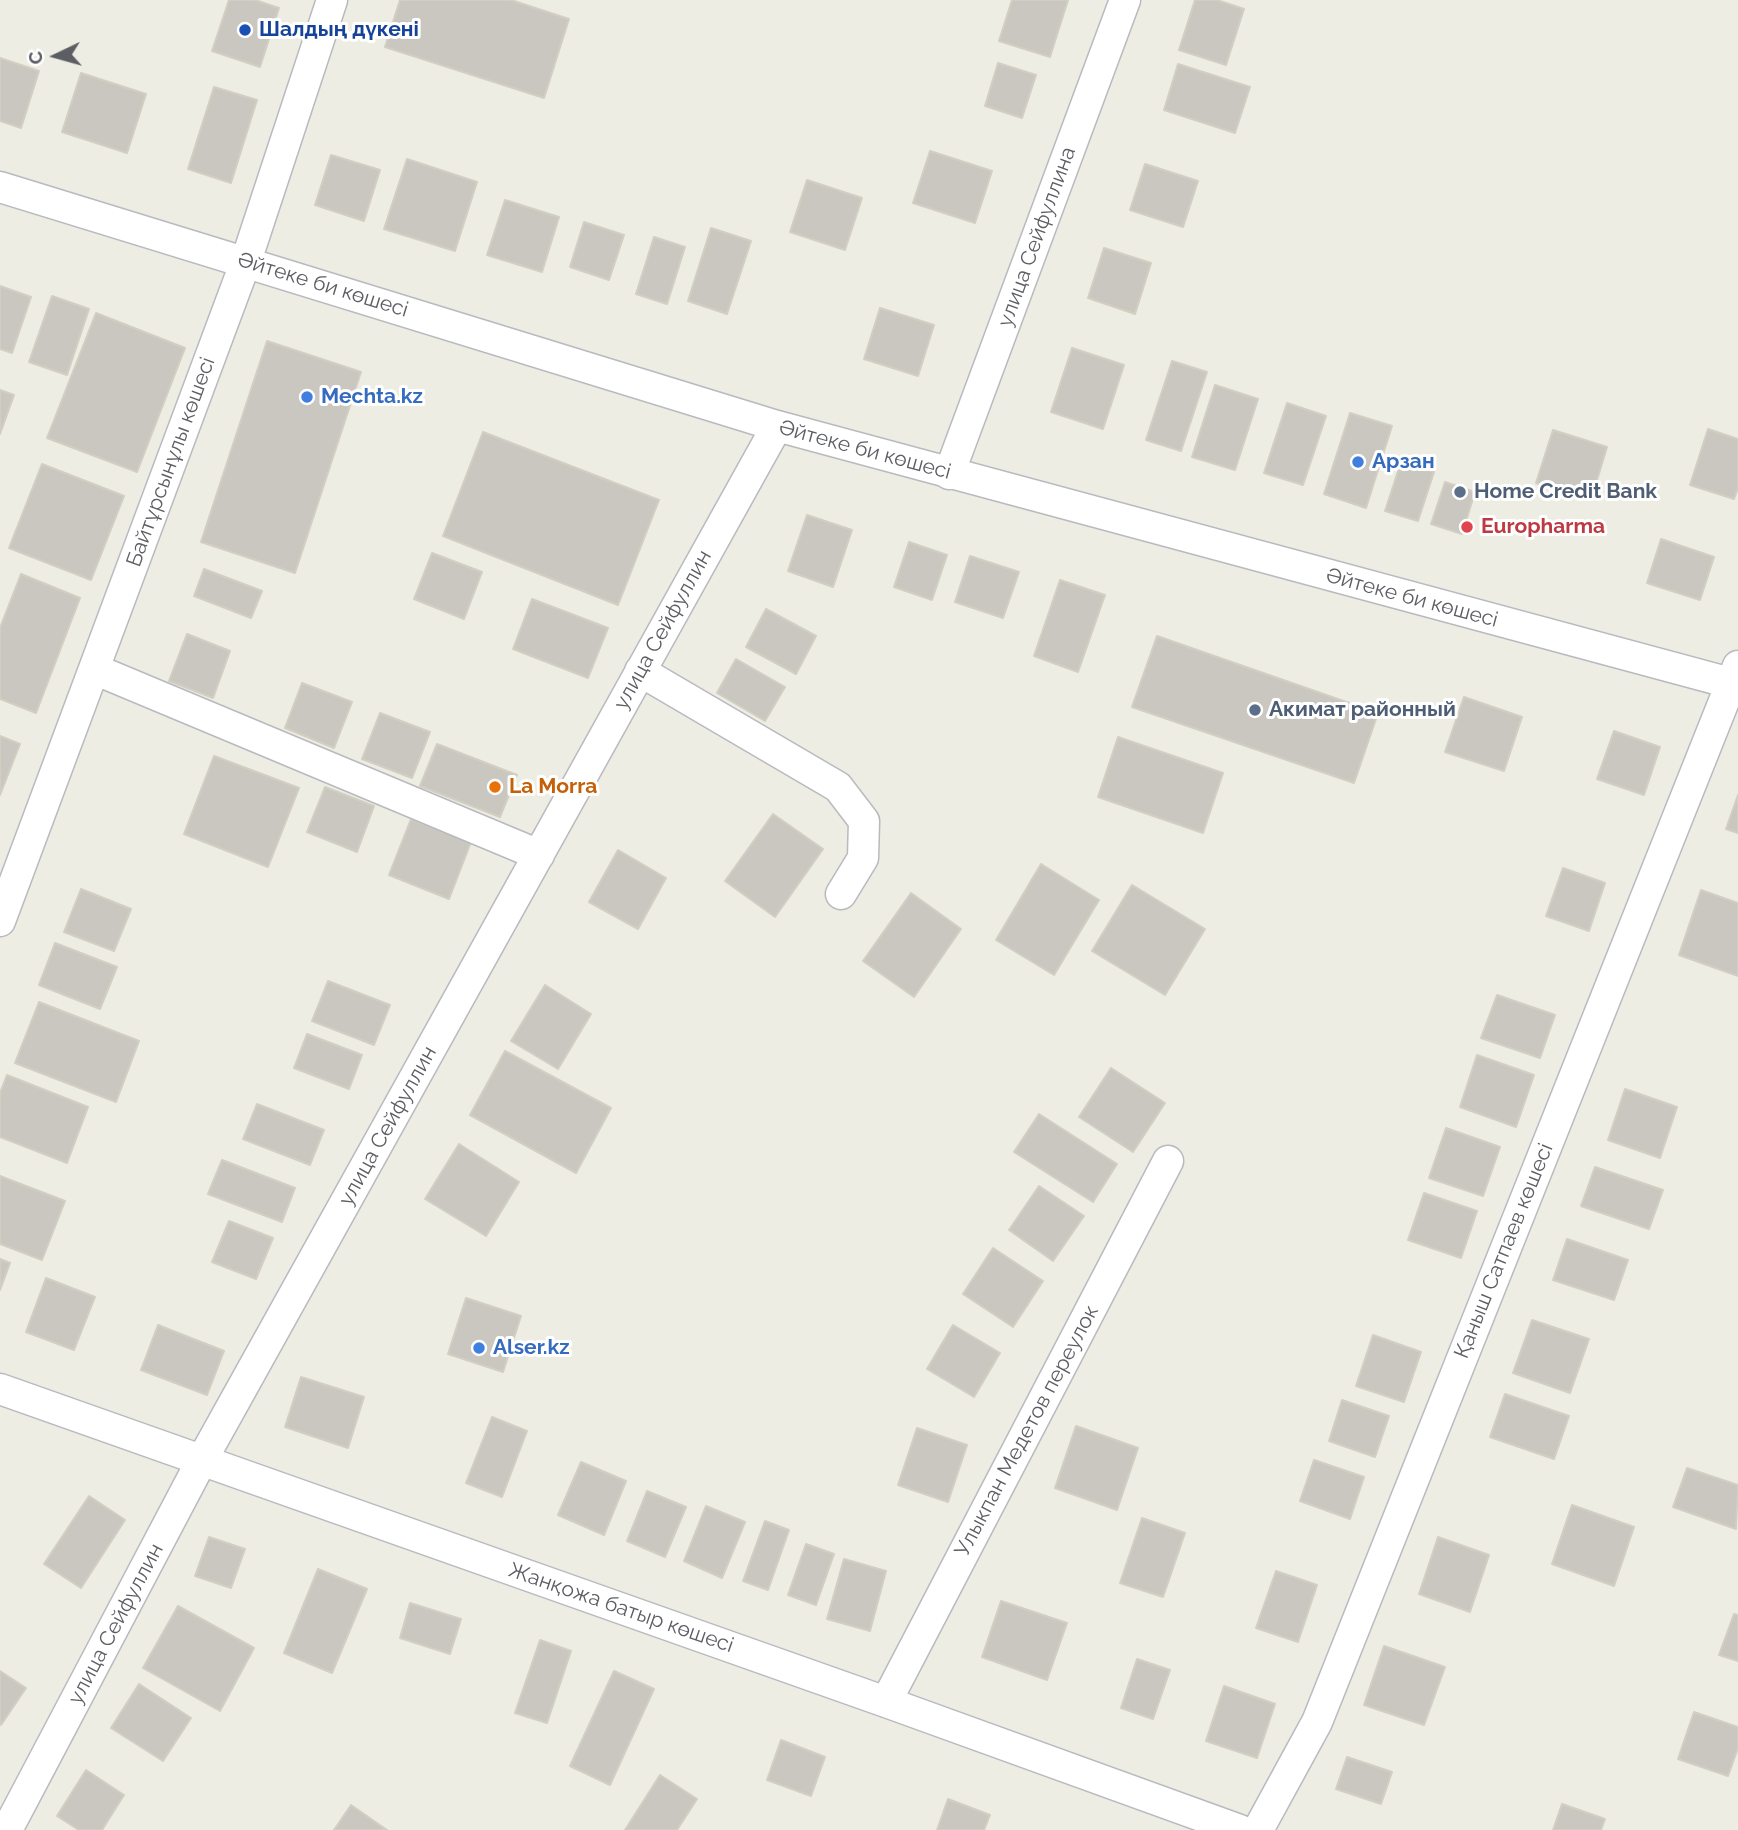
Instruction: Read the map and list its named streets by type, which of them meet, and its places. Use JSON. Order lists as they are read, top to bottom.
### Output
{
  "streets": {
    "street": [
      "улица Сейфуллина",
      "Әйтеке би көшесі",
      "Байтұрсынұлы көшесі",
      "улица Сейфуллин",
      "Қаныш Сатпаев көшесі",
      "Улыкпан Медетов переулок",
      "Жанқожа батыр көшесі"
    ]
  },
  "crossings": [
    ["улица Сейфуллина", "Әйтеке би көшесі"],
    ["Әйтеке би көшесі", "Байтұрсынұлы көшесі"],
    ["Әйтеке би көшесі", "улица Сейфуллин"],
    ["Әйтеке би көшесі", "Қаныш Сатпаев көшесі"],
    ["улица Сейфуллин", "Жанқожа батыр көшесі"],
    ["Улыкпан Медетов переулок", "Жанқожа батыр көшесі"]
  ],
  "places": [
    "Шалдың дүкені",
    "Mechta.kz",
    "Арзан",
    "Home Credit Bank",
    "Europharma",
    "Акимат районный",
    "La Morra",
    "Alser.kz"
  ],
  "north": "left"
}
